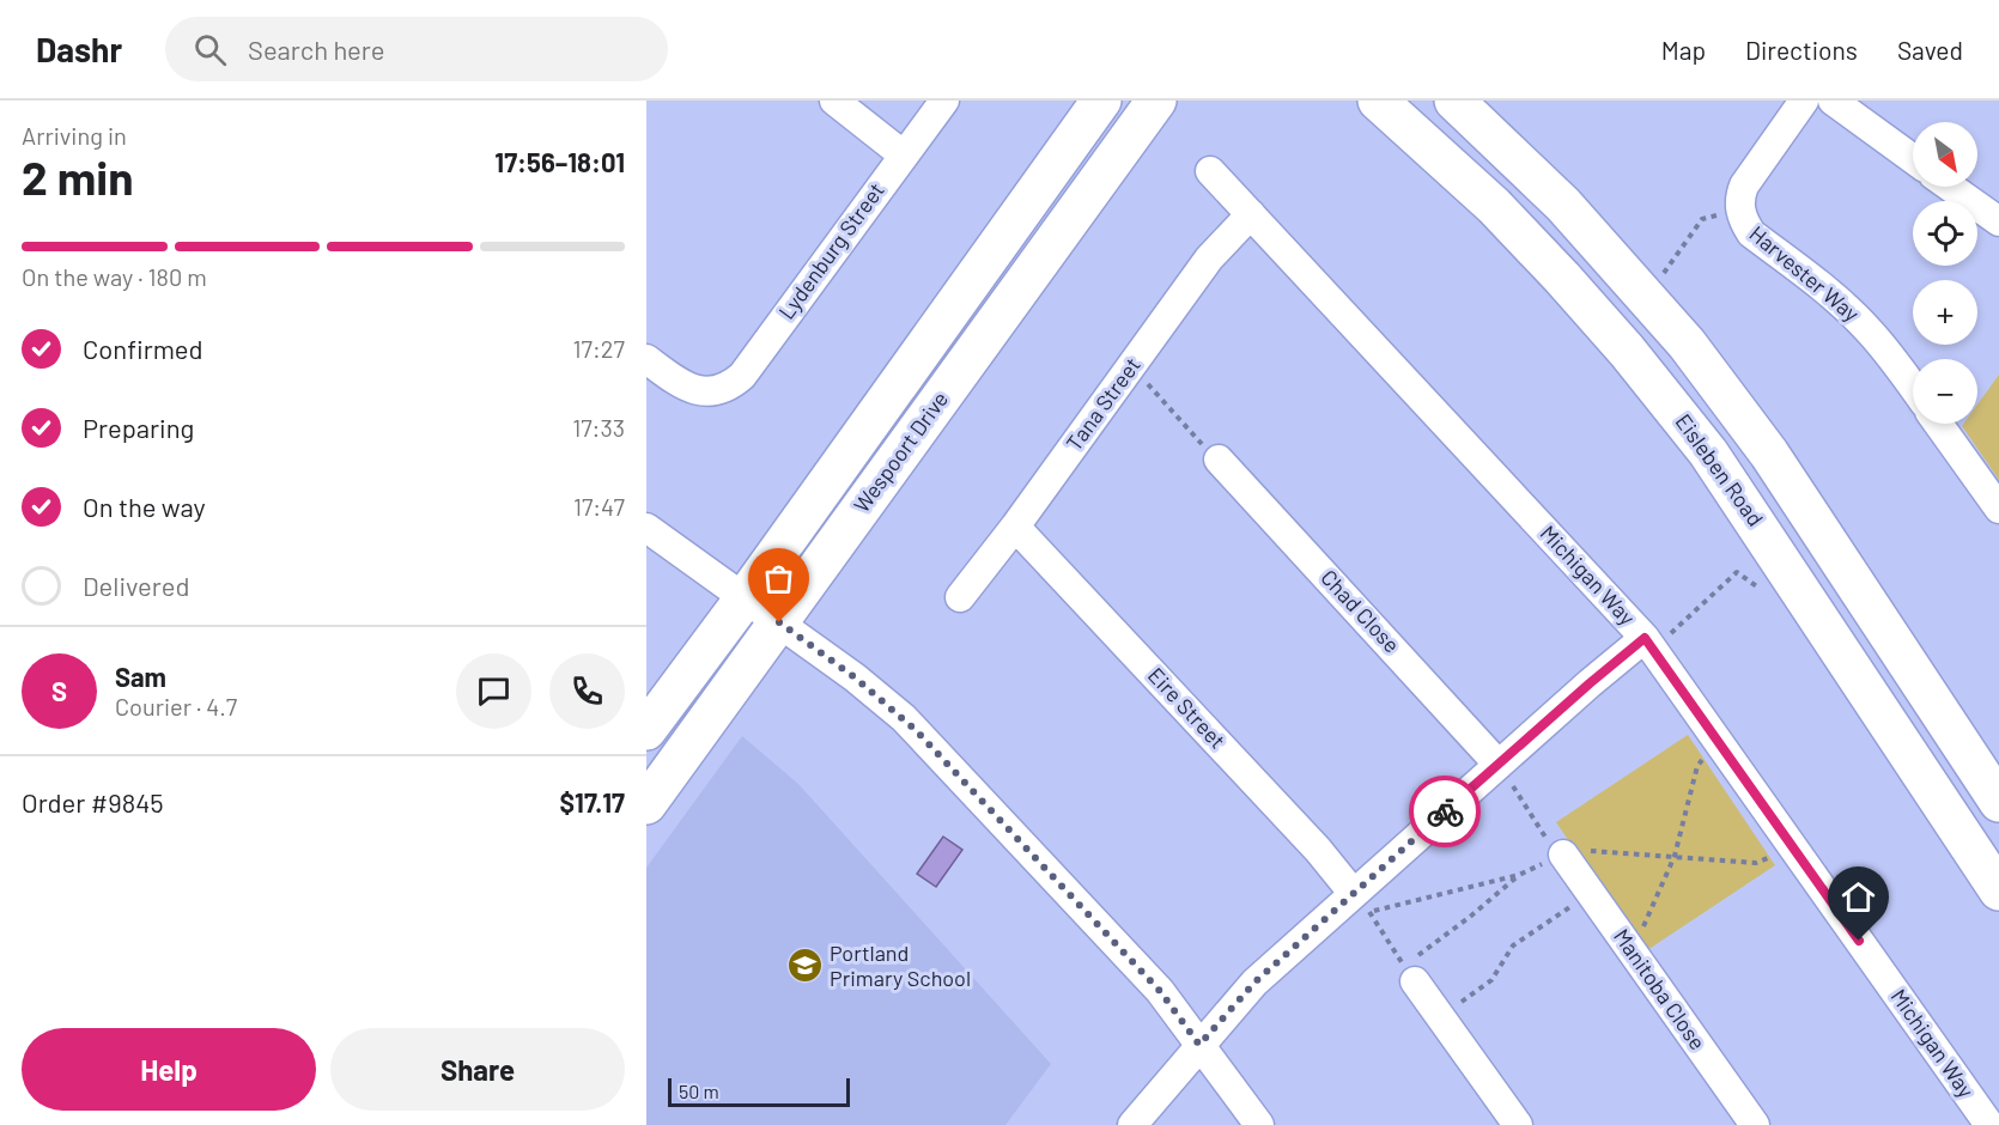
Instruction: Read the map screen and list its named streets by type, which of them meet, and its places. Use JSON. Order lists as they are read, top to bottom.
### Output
{
  "streets": {
    "main road": ["Wespoort Drive", "Eisleben Road"],
    "street": [
      "Lydenburg Street",
      "Harvester Way",
      "Tana Street",
      "Michigan Way",
      "Chad Close",
      "Eire Street",
      "Manitoba Close"
    ]
  },
  "crossings": [
    ["Tana Street", "Michigan Way"],
    ["Tana Street", "Eire Street"]
  ],
  "places": {
    "school or university": ["Portland Primary School"]
  },
  "scale_bar": "50 m",
  "north": "bottom right",
  "page": {
    "header": "Dashr",
    "search": "Search here",
    "nav": ["Map", "Directions", "Saved"],
    "heading": ["2 min", "Arriving in", "17:56–18:01"],
    "panel": [
      "Sam",
      "Courier · 4.7",
      "Order #9845",
      "$17.17"
    ],
    "map_buttons": ["+", "−"],
    "bar": "On the way · 180 m",
    "list": [
      ["Confirmed", "17:27"],
      ["Preparing", "17:33"],
      ["On the way", "17:47"],
      "Delivered"
    ],
    "round": "S",
    "buttons": ["Help", "Share"],
    "scale": "50 m"
  }
}
